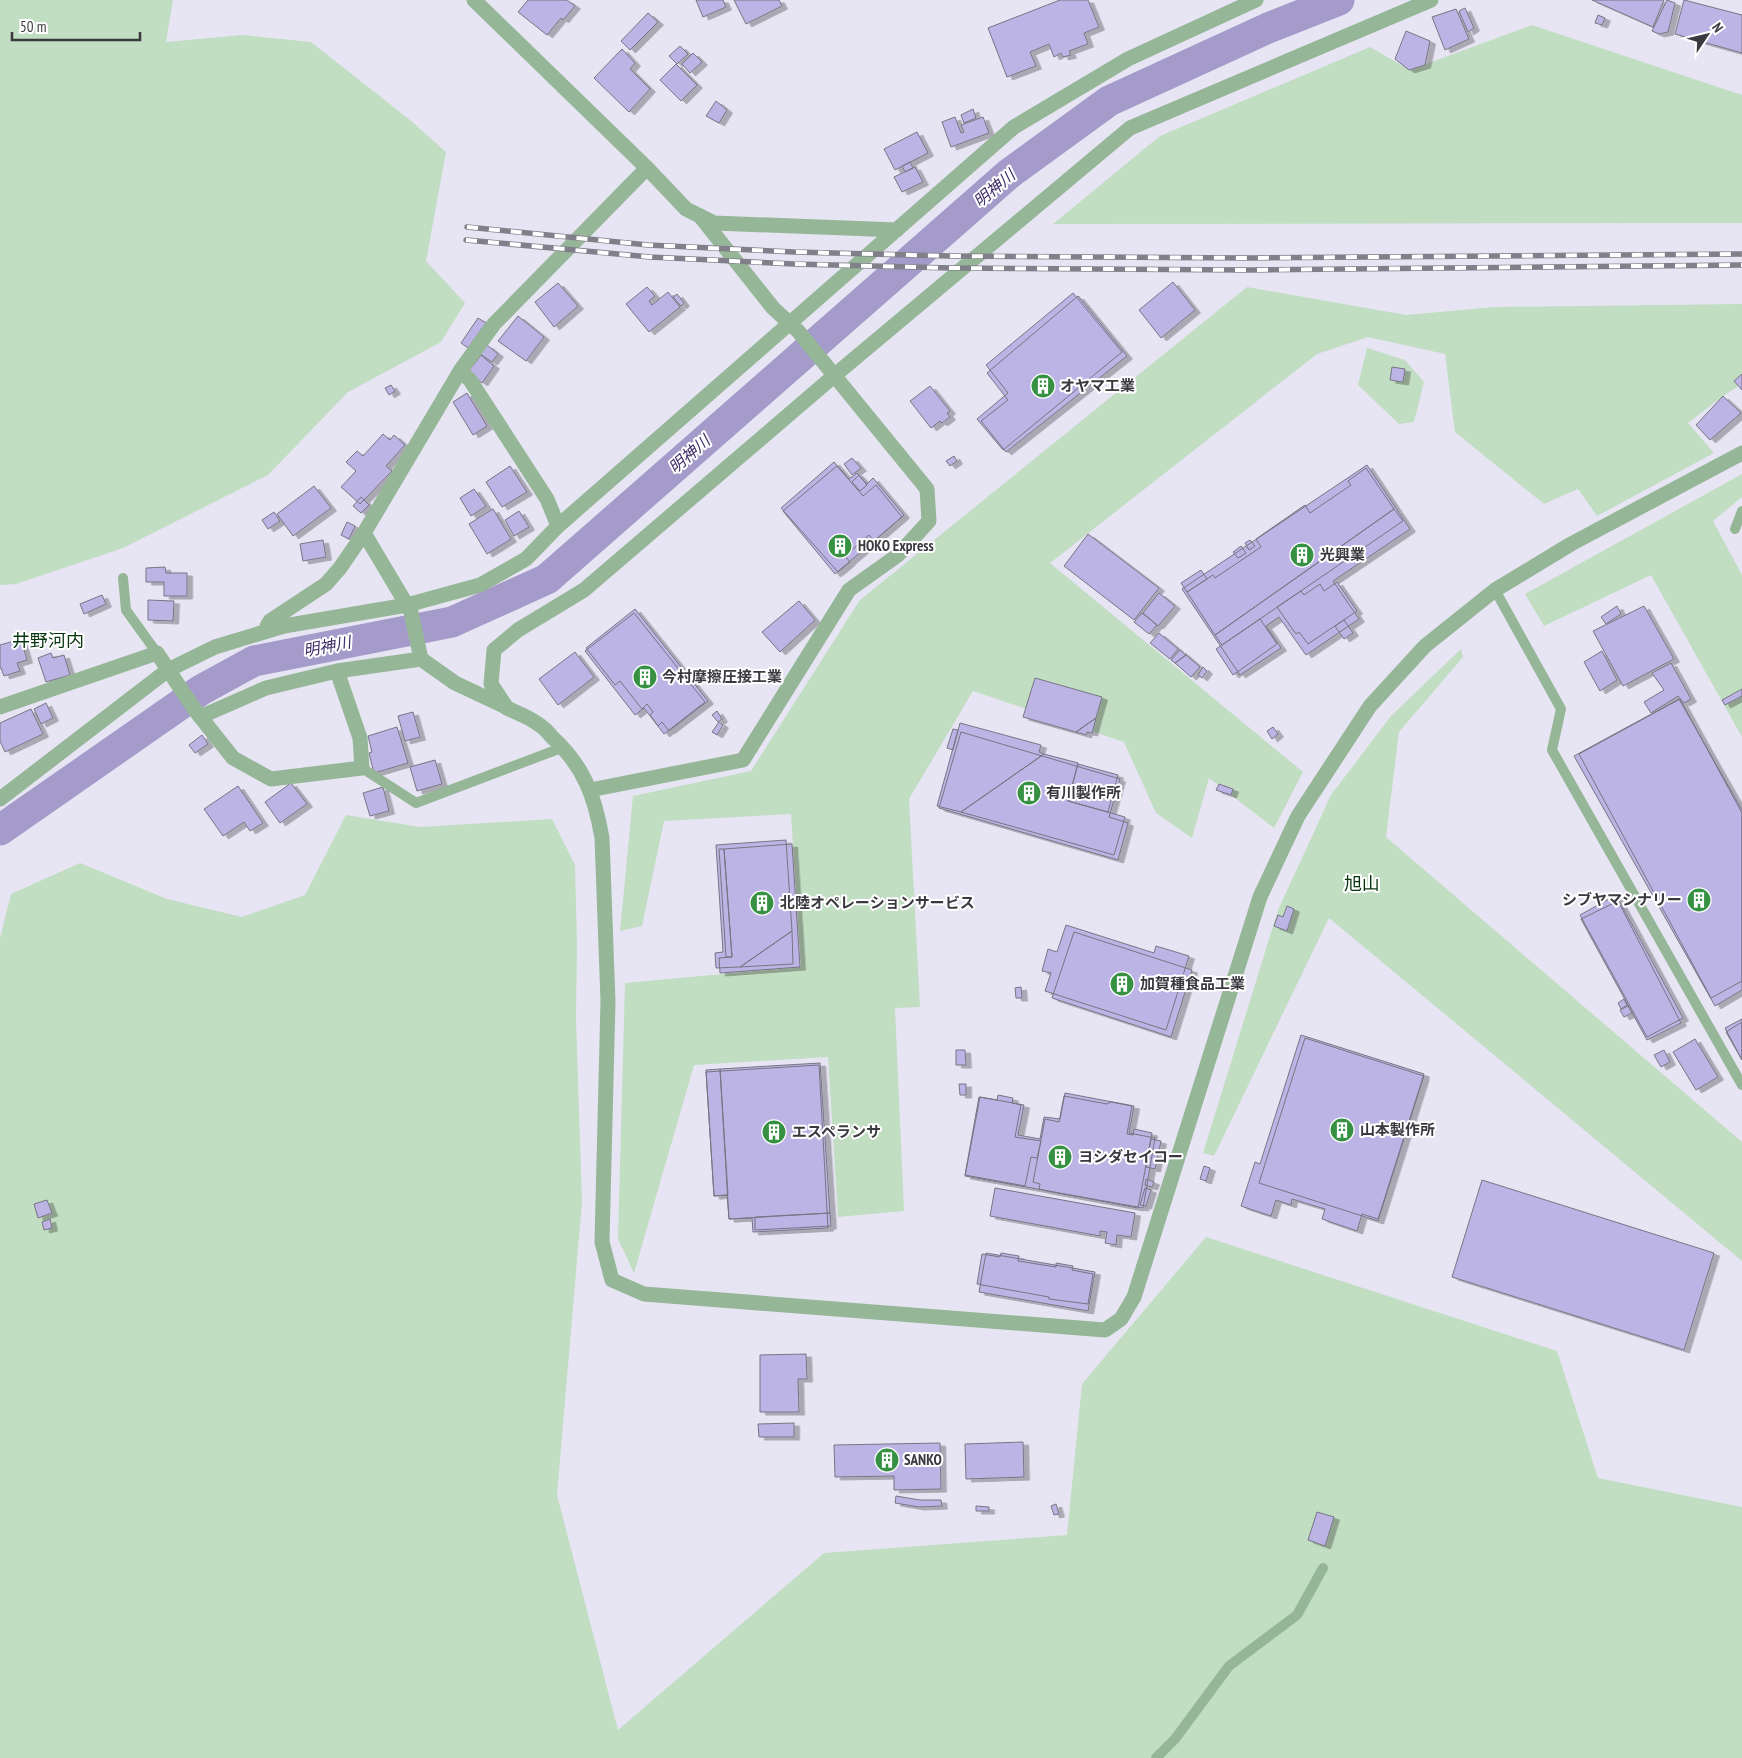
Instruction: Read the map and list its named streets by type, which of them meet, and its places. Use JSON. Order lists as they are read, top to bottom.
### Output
{
  "districts": ["井野河内", "旭山"],
  "water": ["明神川"],
  "places": {
    "building": [
      "オヤマ工業",
      "HOKO Express",
      "光興業",
      "今村摩擦圧接工業",
      "有川製作所",
      "シブヤマシナリー",
      "北陸オペレーションサービス",
      "加賀種食品工業",
      "山本製作所",
      "エスペランサ",
      "ヨシダセイコー",
      "SANKO"
    ]
  },
  "scale_bar": "50 m",
  "north": "top right"
}
